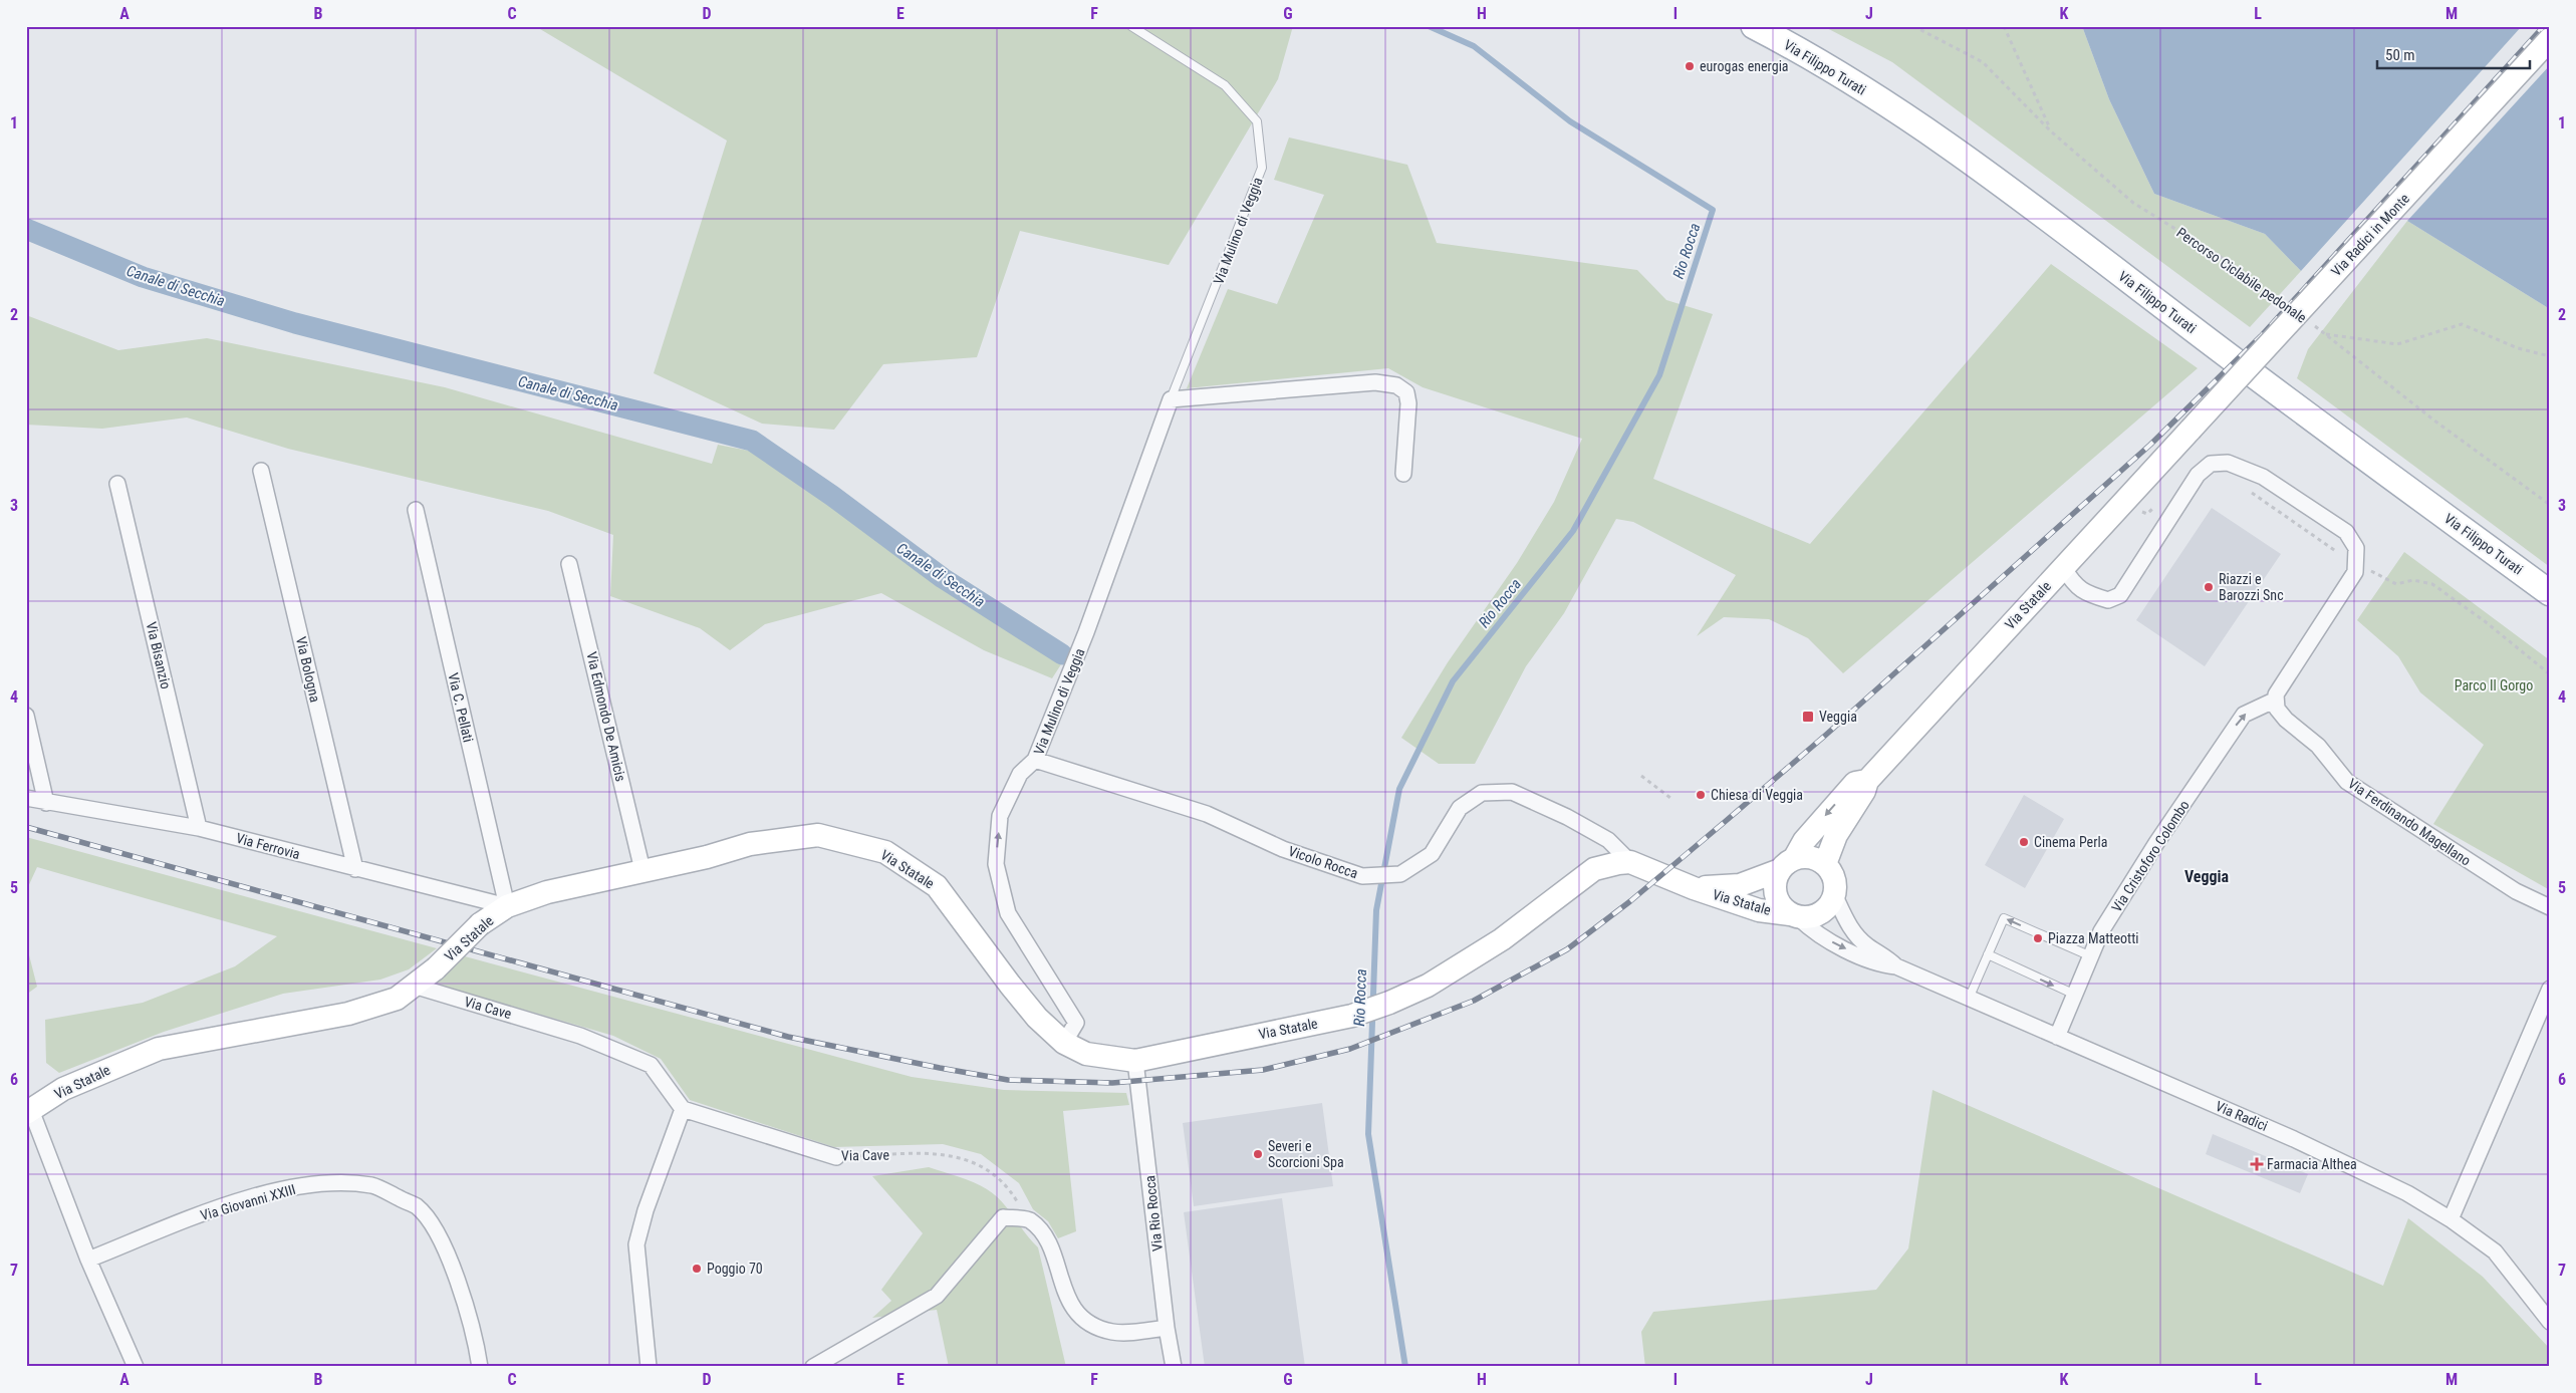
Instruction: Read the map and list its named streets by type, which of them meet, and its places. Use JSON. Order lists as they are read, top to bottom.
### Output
{
  "streets": {
    "main road": ["Via Filippo Turati"],
    "street": [
      "Via Mulino di Veggia",
      "Via Radici in Monte",
      "Via Statale",
      "Via Bisanzio",
      "Via Bologna",
      "Via C. Pellati",
      "Via Edmondo De Amicis",
      "Via Ferdinando Magellano",
      "Via Ferrovia",
      "Via Cristoforo Colombo",
      "Vicolo Rocca",
      "Via Cave",
      "Via Radici",
      "Via Giovanni XXIII",
      "Via Rio Rocca"
    ],
    "path": ["Percorso Ciclabile pedonale"]
  },
  "crossings": [
    ["Via Mulino di Veggia", "Via Statale"],
    ["Via Mulino di Veggia", "Vicolo Rocca"],
    ["Via Radici in Monte", "Via Statale"],
    ["Via Statale", "Via C. Pellati"],
    ["Via Statale", "Via Edmondo De Amicis"],
    ["Via Statale", "Via Ferrovia"],
    ["Via Statale", "Vicolo Rocca"],
    ["Via Statale", "Via Cave"],
    ["Via Statale", "Via Rio Rocca"],
    ["Via Bisanzio", "Via Ferrovia"],
    ["Via Bologna", "Via Ferrovia"],
    ["Via C. Pellati", "Via Ferrovia"],
    ["Via Ferdinando Magellano", "Via Cristoforo Colombo"],
    ["Via Cristoforo Colombo", "Via Radici"]
  ],
  "one_way": ["Via Cristoforo Colombo"],
  "districts": ["Veggia"],
  "water": ["Rio Rocca", "Canale di Secchia"],
  "parks": ["Parco Il Gorgo"],
  "places": {
    "other": [
      "eurogas energia",
      "Riazzi e Barozzi Snc",
      "Chiesa di Veggia",
      "Cinema Perla",
      "Piazza Matteotti",
      "Severi e Scorcioni Spa",
      "Poggio 70"
    ],
    "transit": ["Veggia"],
    "health": ["Farmacia Althea"]
  },
  "scale_bar": "50 m",
  "grid": {
    "columns": [
      "A",
      "B",
      "C",
      "D",
      "E",
      "F",
      "G",
      "H",
      "I",
      "J",
      "K",
      "L",
      "M"
    ],
    "rows": [
      "1",
      "2",
      "3",
      "4",
      "5",
      "6",
      "7"
    ]
  }
}
